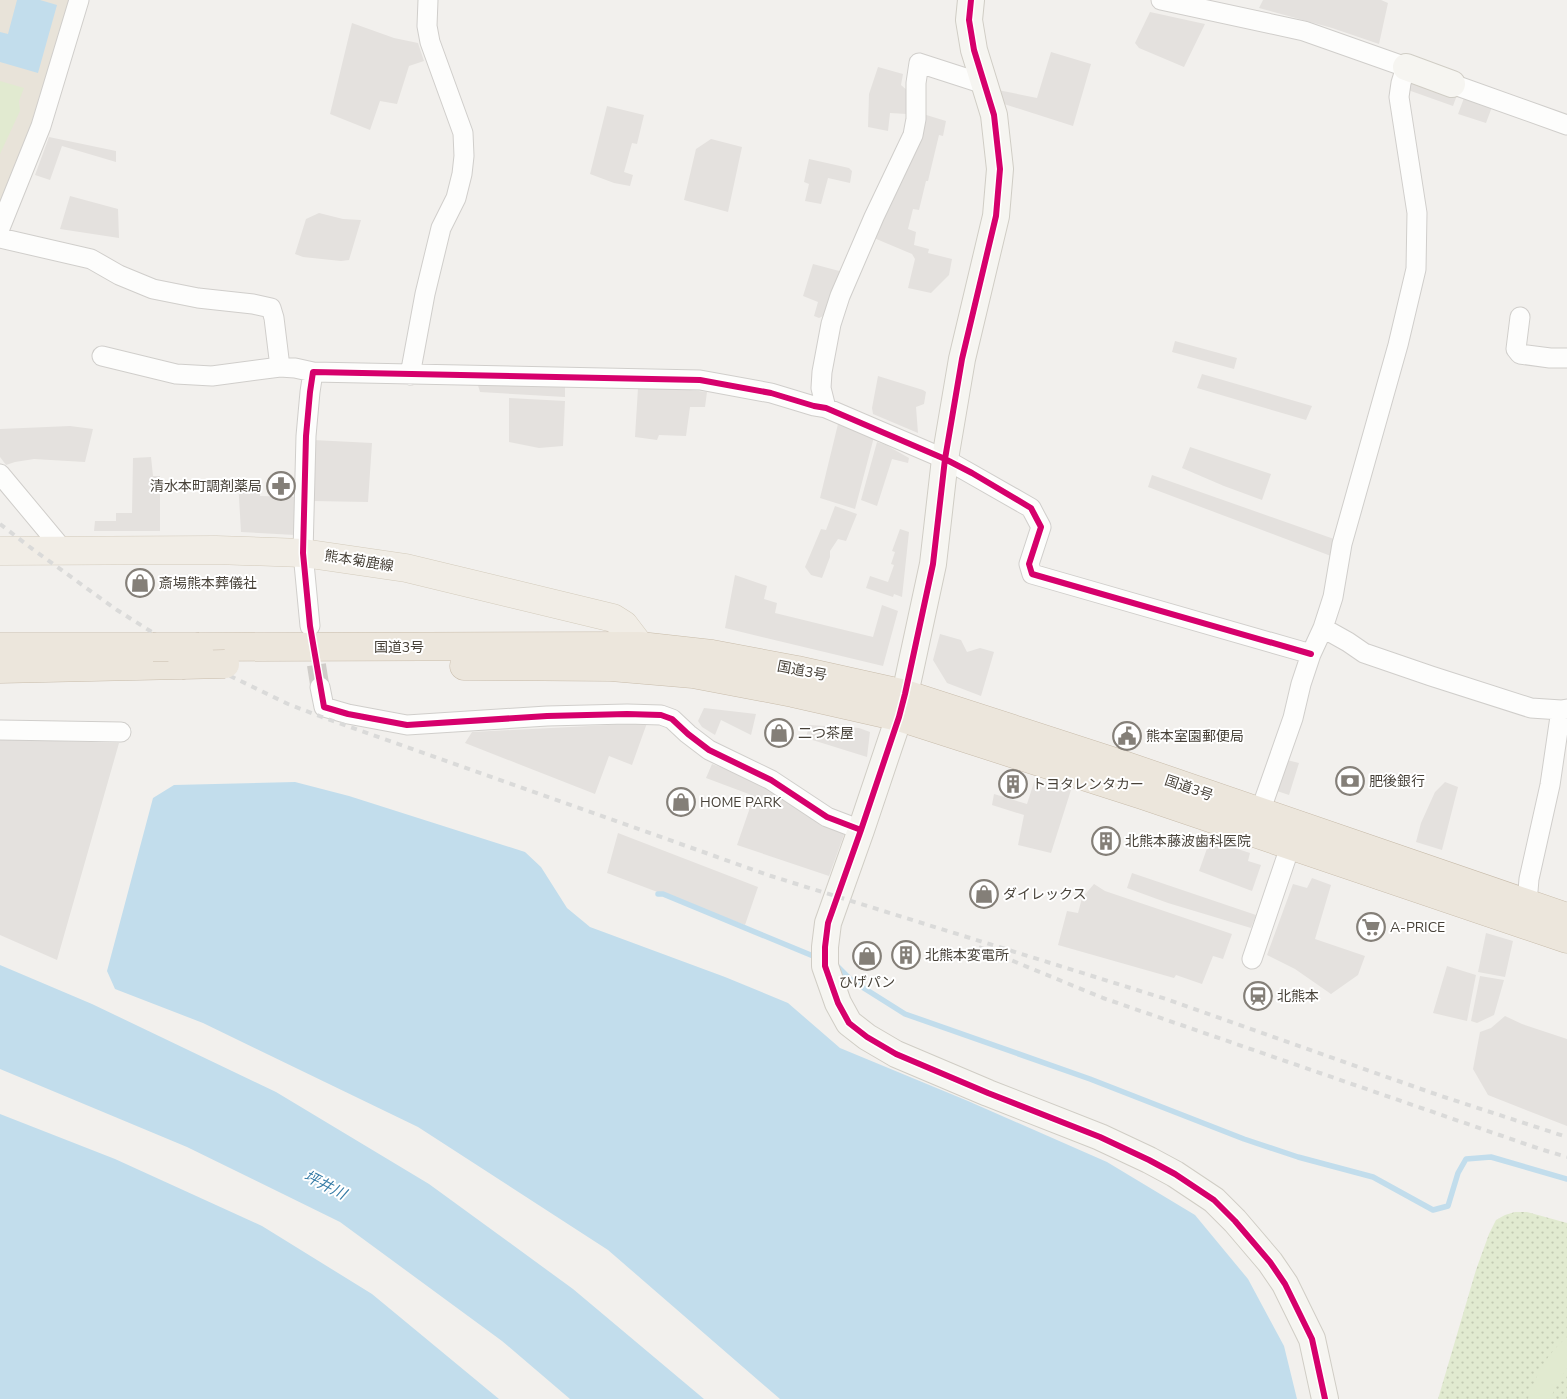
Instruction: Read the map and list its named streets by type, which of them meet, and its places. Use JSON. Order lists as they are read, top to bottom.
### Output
{
  "streets": {
    "highway": ["国道3号"],
    "main road": ["熊本菊鹿線"]
  },
  "crossings": [
    ["熊本菊鹿線", "国道3号"]
  ],
  "water": ["坪井川"],
  "places": {
    "pharmacy": ["清水本町調剤薬局"],
    "shop": [
      "斎場熊本葬儀社",
      "二つ茶屋",
      "HOME PARK",
      "ダイレックス",
      "ひげパン"
    ],
    "public building": ["熊本室園郵便局"],
    "bank": ["肥後銀行"],
    "building": ["トヨタレンタカー", "北熊本藤波歯科医院", "北熊本変電所"],
    "supermarket": ["A-PRICE"],
    "station": ["北熊本"]
  }
}
